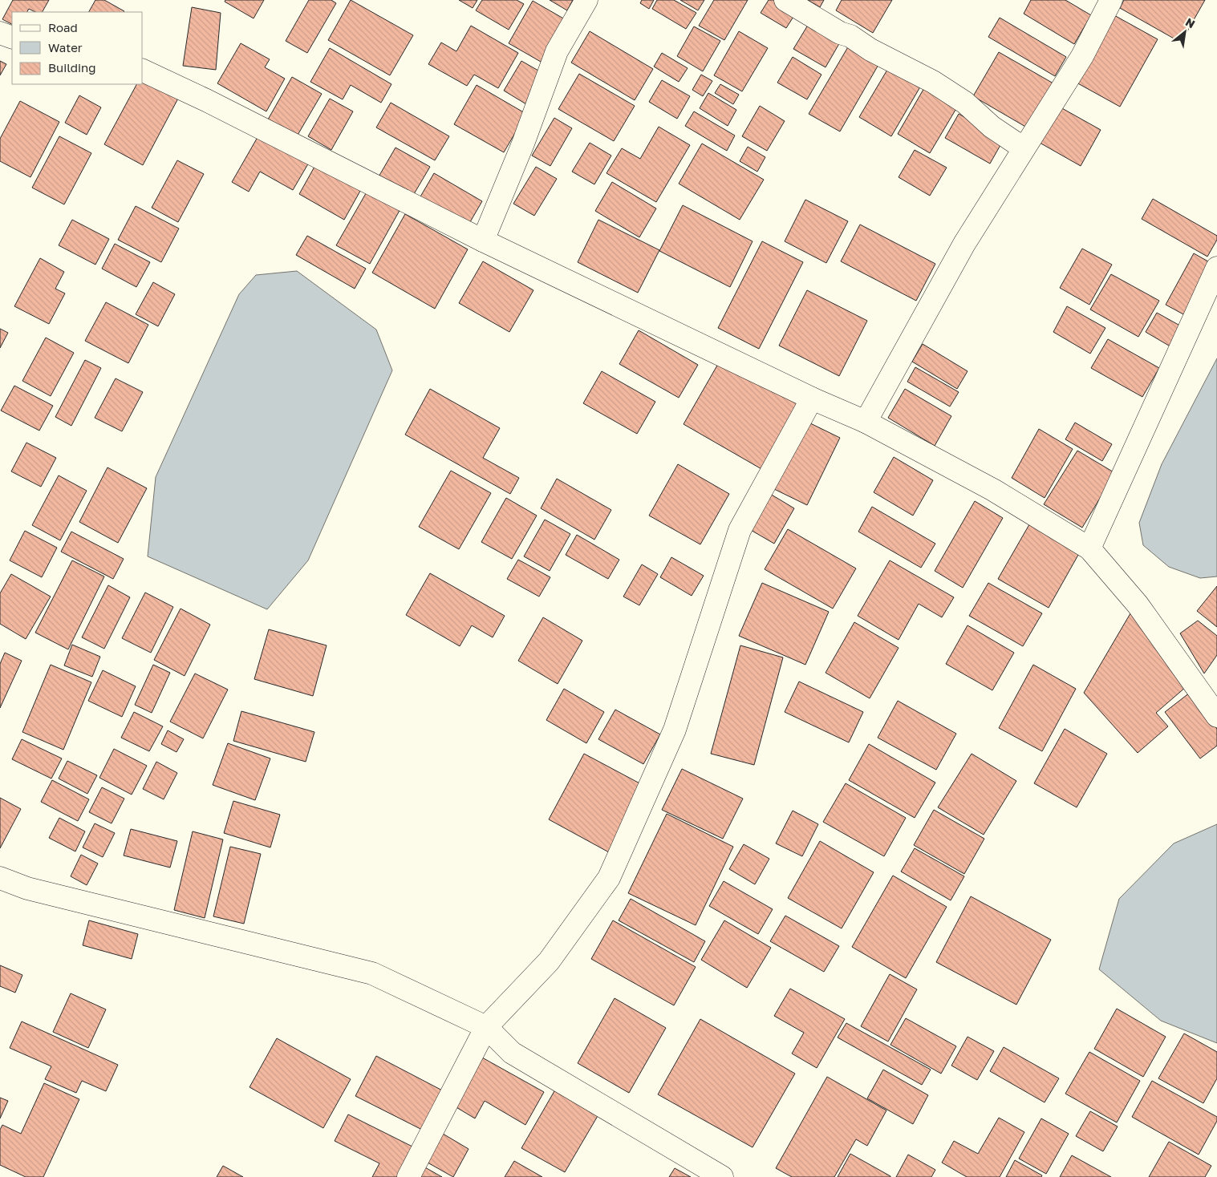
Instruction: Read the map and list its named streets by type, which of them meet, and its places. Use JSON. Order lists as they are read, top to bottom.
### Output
{
  "legend": ["Road", "Water", "Building"],
  "north": "top right"
}
